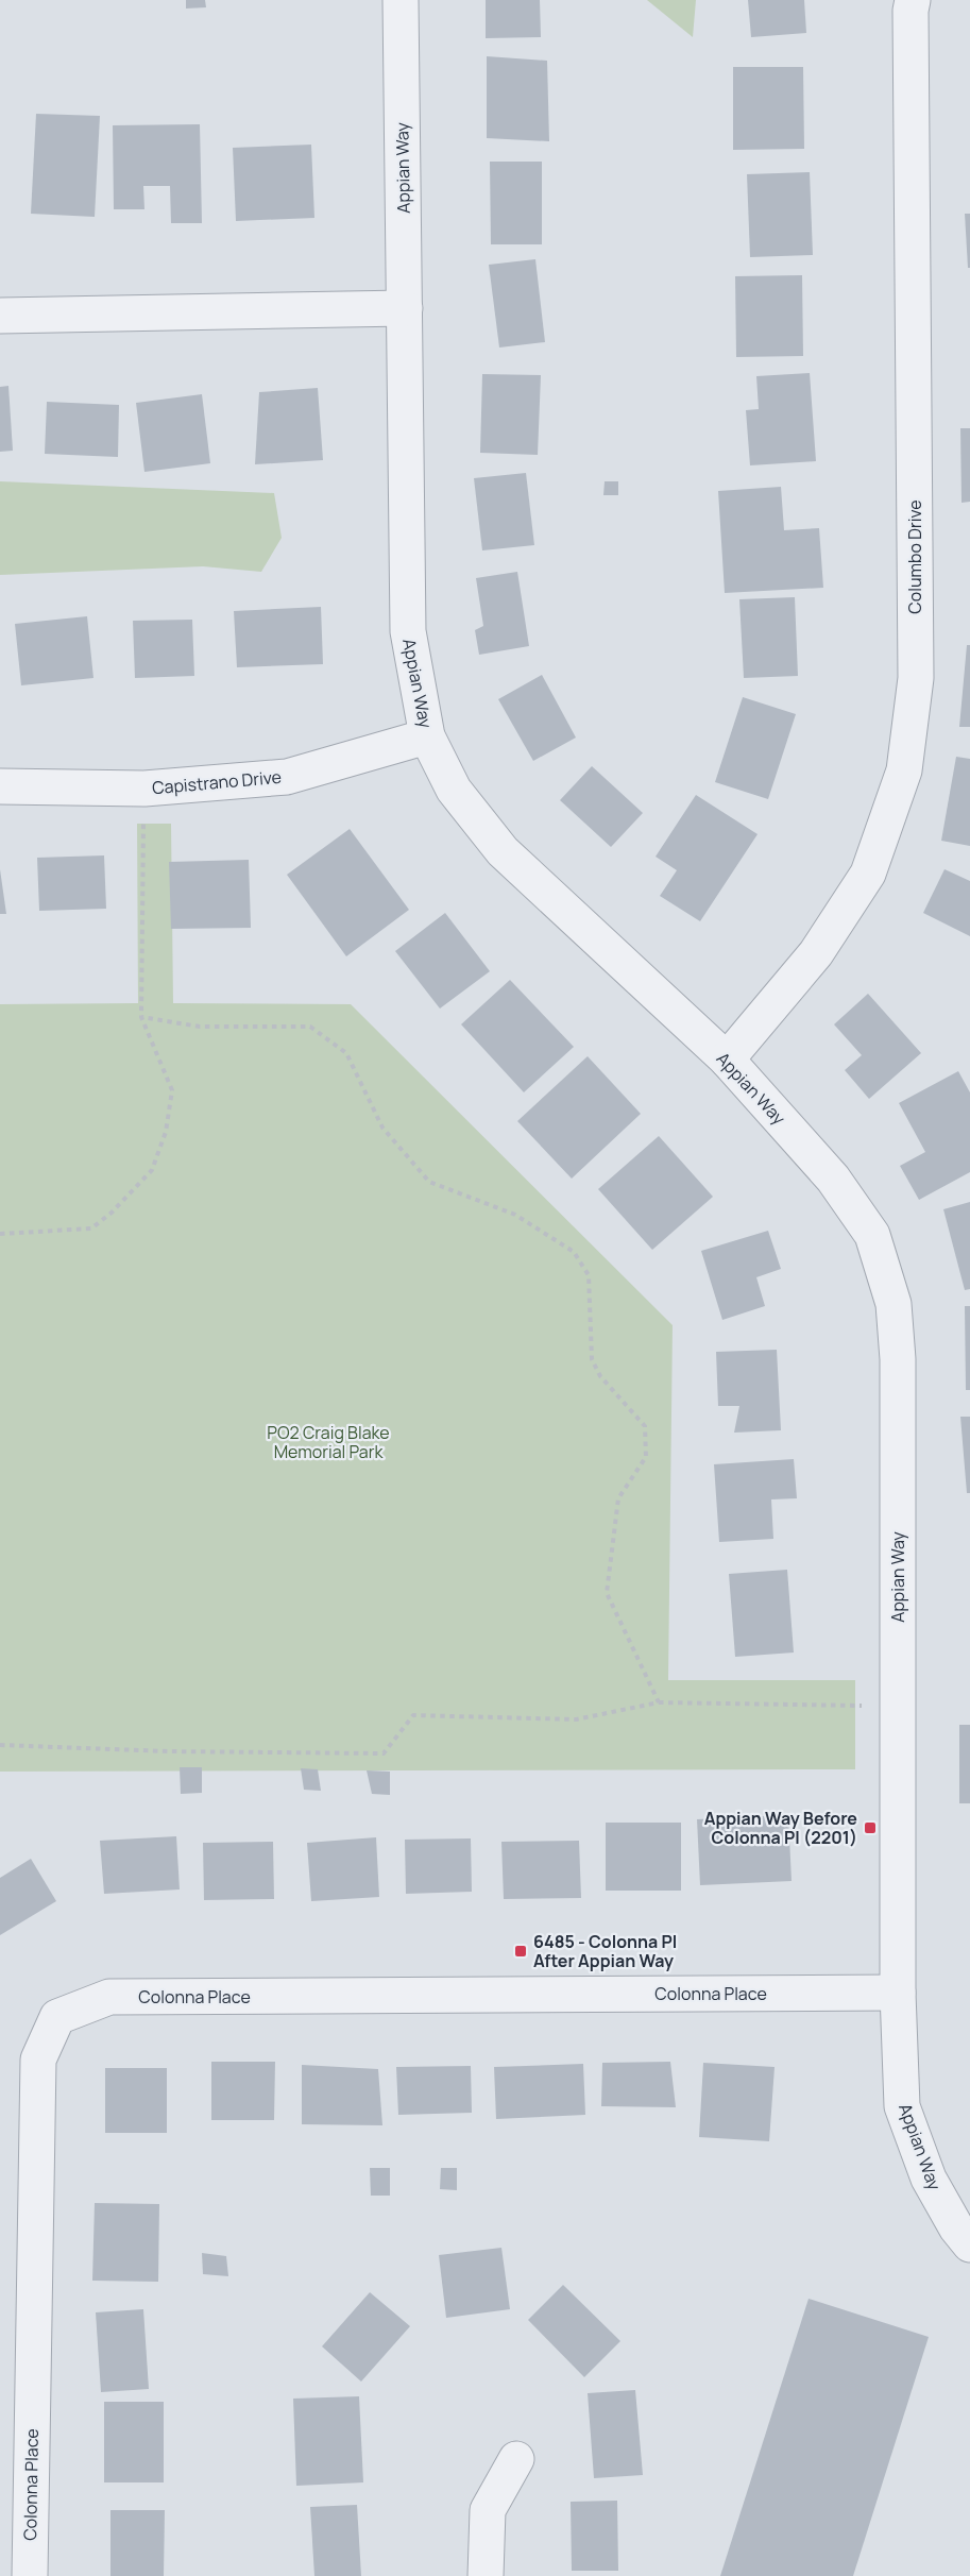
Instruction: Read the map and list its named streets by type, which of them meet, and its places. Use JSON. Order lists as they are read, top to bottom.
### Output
{
  "streets": {
    "street": [
      "Appian Way",
      "Columbo Drive",
      "Capistrano Drive",
      "Colonna Place"
    ]
  },
  "crossings": [
    ["Appian Way", "Columbo Drive"],
    ["Appian Way", "Capistrano Drive"],
    ["Appian Way", "Colonna Place"]
  ],
  "parks": ["PO2 Craig Blake Memorial Park"],
  "places": {
    "transit": ["Appian Way Before Colonna Pl (2201)", "6485 - Colonna Pl After Appian Way"]
  }
}
